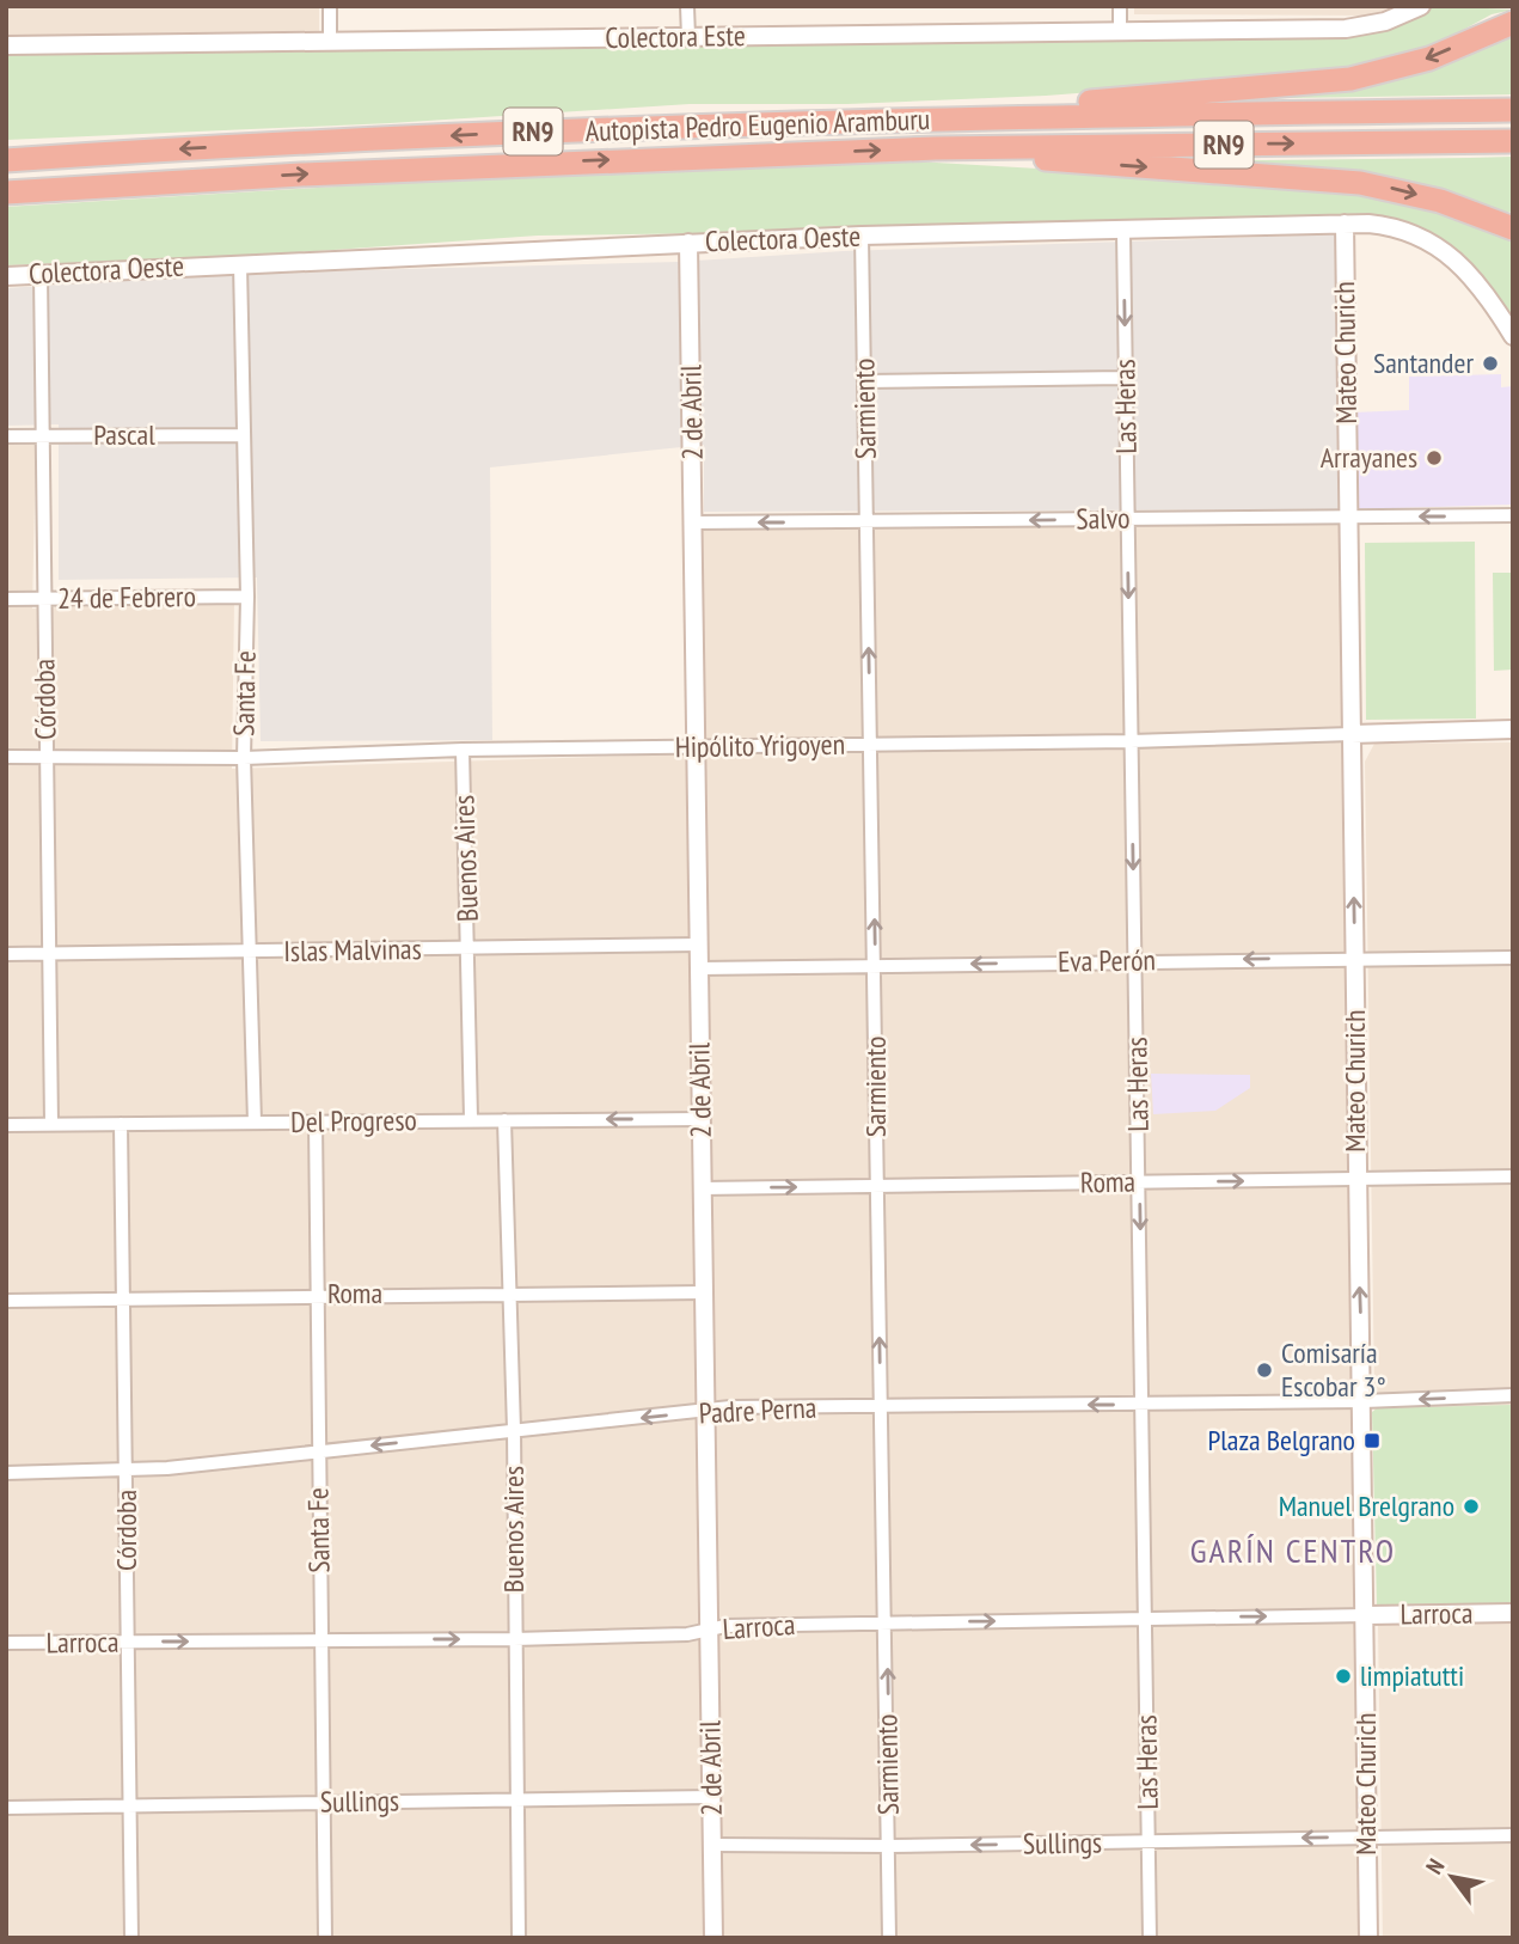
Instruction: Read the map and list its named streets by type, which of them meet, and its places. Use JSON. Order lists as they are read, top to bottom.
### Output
{
  "streets": {
    "highway": ["Autopista Pedro Eugenio Aramburu", "RN9"],
    "street": [
      "Colectora Este",
      "Colectora Oeste",
      "Mateo Churich",
      "Las Heras",
      "Sarmiento",
      "2 de Abril",
      "Pascal",
      "Salvo",
      "24 de Febrero",
      "Santa Fe",
      "Córdoba",
      "Hipólito Yrigoyen",
      "Buenos Aires",
      "Islas Malvinas",
      "Eva Perón",
      "Del Progreso",
      "Roma",
      "Padre Perna",
      "Larroca",
      "Sullings"
    ]
  },
  "crossings": [
    ["Colectora Oeste", "Mateo Churich"],
    ["Colectora Oeste", "Las Heras"],
    ["Colectora Oeste", "Sarmiento"],
    ["Colectora Oeste", "2 de Abril"],
    ["Colectora Oeste", "Santa Fe"],
    ["Colectora Oeste", "Córdoba"],
    ["Mateo Churich", "Salvo"],
    ["Mateo Churich", "Hipólito Yrigoyen"],
    ["Mateo Churich", "Eva Perón"],
    ["Mateo Churich", "Roma"],
    ["Mateo Churich", "Padre Perna"],
    ["Mateo Churich", "Larroca"],
    ["Mateo Churich", "Sullings"],
    ["Las Heras", "Salvo"],
    ["Las Heras", "Hipólito Yrigoyen"],
    ["Las Heras", "Eva Perón"],
    ["Las Heras", "Roma"],
    ["Las Heras", "Padre Perna"],
    ["Las Heras", "Larroca"],
    ["Las Heras", "Sullings"],
    ["Sarmiento", "Salvo"],
    ["Sarmiento", "Hipólito Yrigoyen"],
    ["Sarmiento", "Eva Perón"],
    ["Sarmiento", "Roma"],
    ["Sarmiento", "Padre Perna"],
    ["Sarmiento", "Larroca"],
    ["Sarmiento", "Sullings"],
    ["2 de Abril", "Salvo"],
    ["2 de Abril", "Hipólito Yrigoyen"],
    ["2 de Abril", "Islas Malvinas"],
    ["2 de Abril", "Eva Perón"],
    ["2 de Abril", "Del Progreso"],
    ["2 de Abril", "Roma"],
    ["2 de Abril", "Padre Perna"],
    ["2 de Abril", "Larroca"],
    ["2 de Abril", "Sullings"],
    ["Pascal", "Santa Fe"],
    ["Pascal", "Córdoba"],
    ["24 de Febrero", "Santa Fe"],
    ["24 de Febrero", "Córdoba"],
    ["Santa Fe", "Hipólito Yrigoyen"],
    ["Santa Fe", "Islas Malvinas"],
    ["Santa Fe", "Del Progreso"],
    ["Santa Fe", "Roma"],
    ["Santa Fe", "Padre Perna"],
    ["Santa Fe", "Larroca"],
    ["Santa Fe", "Sullings"],
    ["Córdoba", "Hipólito Yrigoyen"],
    ["Córdoba", "Islas Malvinas"],
    ["Córdoba", "Del Progreso"],
    ["Córdoba", "Roma"],
    ["Córdoba", "Padre Perna"],
    ["Córdoba", "Larroca"],
    ["Córdoba", "Sullings"],
    ["Hipólito Yrigoyen", "Buenos Aires"],
    ["Buenos Aires", "Islas Malvinas"],
    ["Buenos Aires", "Del Progreso"],
    ["Buenos Aires", "Roma"],
    ["Buenos Aires", "Padre Perna"],
    ["Buenos Aires", "Larroca"],
    ["Buenos Aires", "Sullings"]
  ],
  "one_way": [
    "Las Heras",
    "Sarmiento",
    "Salvo",
    "Eva Perón",
    "Padre Perna",
    "Larroca"
  ],
  "districts": ["GARÍN CENTRO"],
  "places": {
    "other": [
      "Santander",
      "Arrayanes",
      "Comisaría Escobar 3°",
      "Manuel Brelgrano",
      "limpiatutti"
    ],
    "transit": ["Plaza Belgrano"]
  },
  "north": "top left"
}
